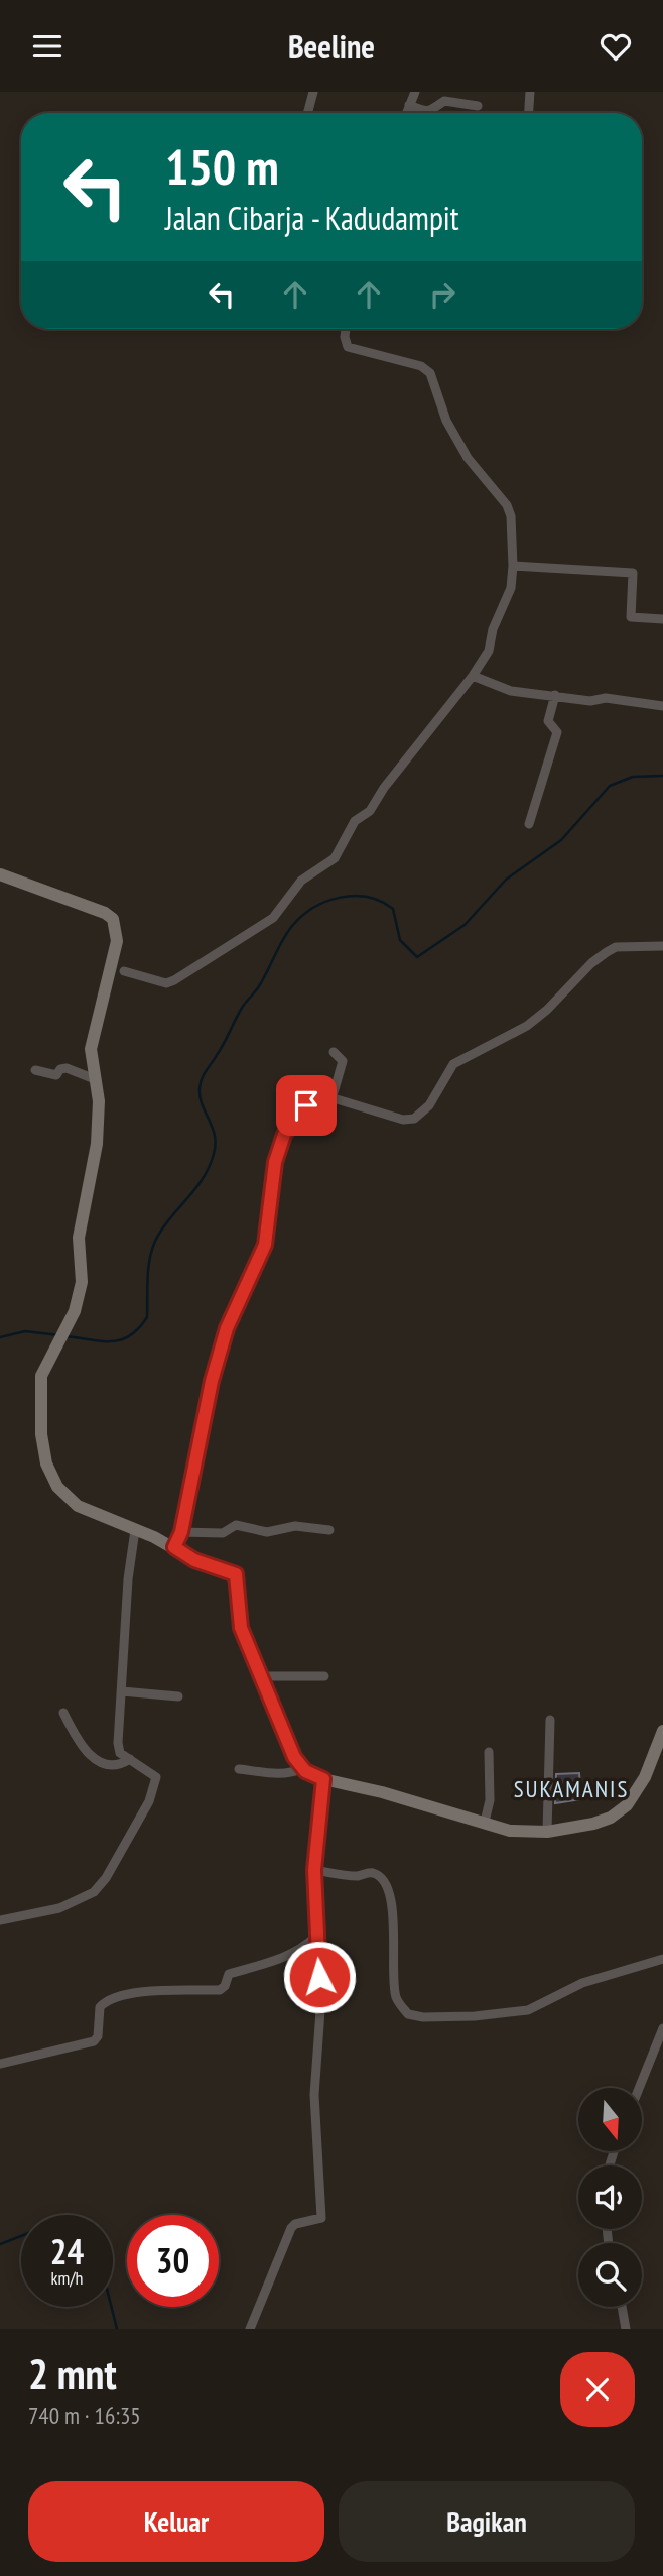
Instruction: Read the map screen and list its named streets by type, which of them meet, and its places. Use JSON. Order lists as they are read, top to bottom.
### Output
{
  "districts": ["SUKAMANIS"],
  "north": "bottom",
  "page": {
    "header": "Beeline",
    "turn": ["150 m", "Jalan Cibarja - Kadudampit"],
    "speed": "24 km/h",
    "limit": "30",
    "heading": ["2 mnt", "740 m · 16:35"],
    "buttons": ["Keluar", "Bagikan"]
  }
}
